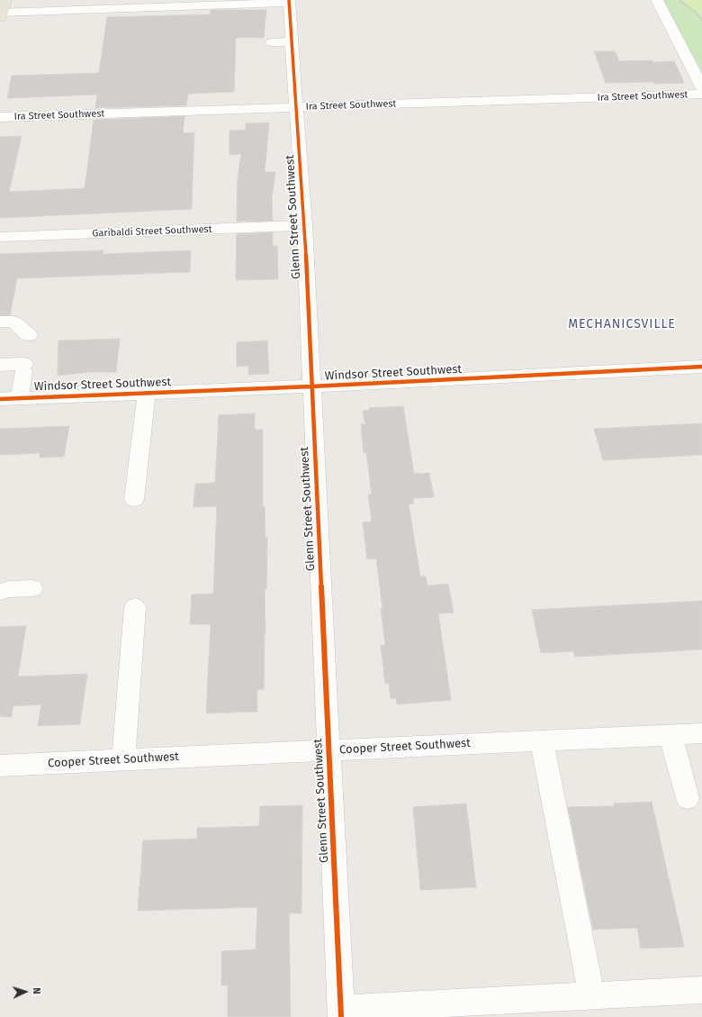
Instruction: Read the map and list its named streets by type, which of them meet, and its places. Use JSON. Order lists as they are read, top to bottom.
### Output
{
  "streets": {
    "street": [
      "Ira Street Southwest",
      "Glenn Street Southwest",
      "Garibaldi Street Southwest",
      "Windsor Street Southwest",
      "Cooper Street Southwest"
    ]
  },
  "crossings": [
    ["Ira Street Southwest", "Glenn Street Southwest"],
    ["Glenn Street Southwest", "Garibaldi Street Southwest"],
    ["Glenn Street Southwest", "Windsor Street Southwest"],
    ["Glenn Street Southwest", "Cooper Street Southwest"]
  ],
  "districts": ["MECHANICSVILLE"],
  "north": "right"
}
